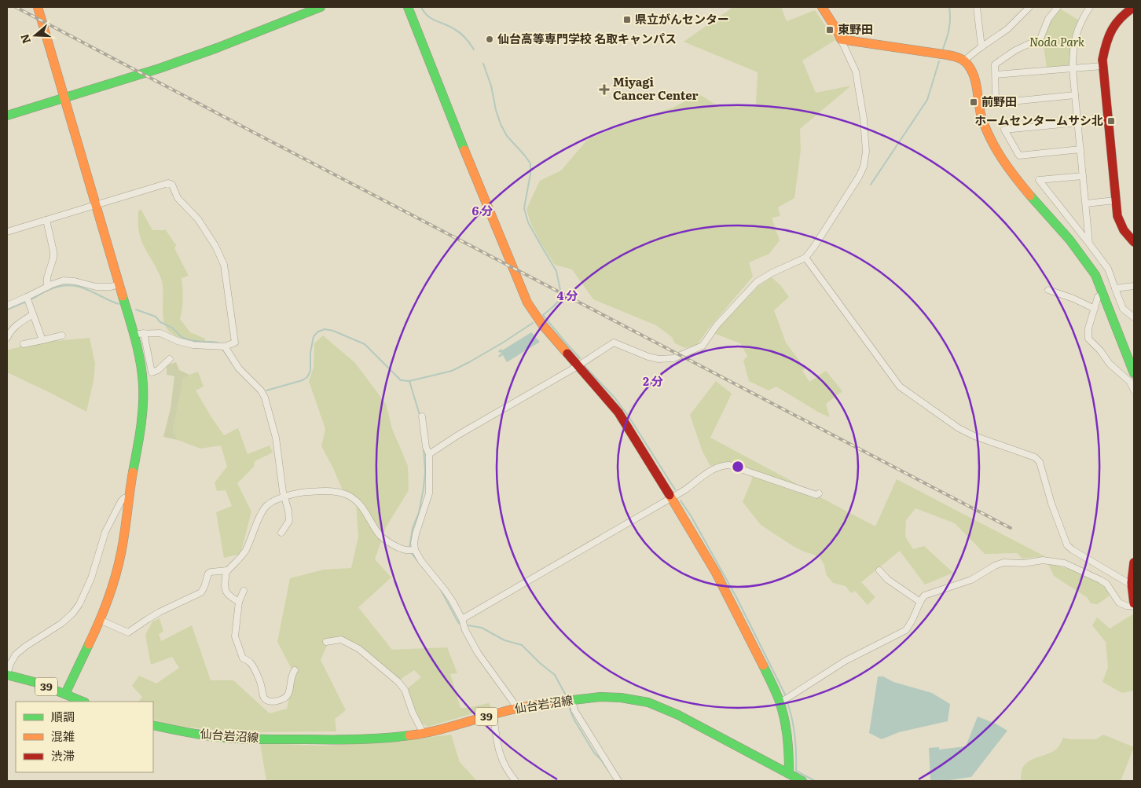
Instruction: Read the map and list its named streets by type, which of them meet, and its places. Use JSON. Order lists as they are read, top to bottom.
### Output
{
  "streets": {
    "street": ["39", "仙台岩沼線"]
  },
  "parks": ["Noda Park"],
  "places": {
    "transit": [
      "県立がんセンター",
      "東野田",
      "前野田",
      "ホームセンタームサシ北"
    ],
    "other": ["仙台高等専門学校 名取キャンパス"],
    "health": ["Miyagi Cancer Center"]
  },
  "legend": ["順調", "混雑", "渋滞"],
  "north": "left",
  "rings": ["6 分", "4 分", "2 分"]
}
